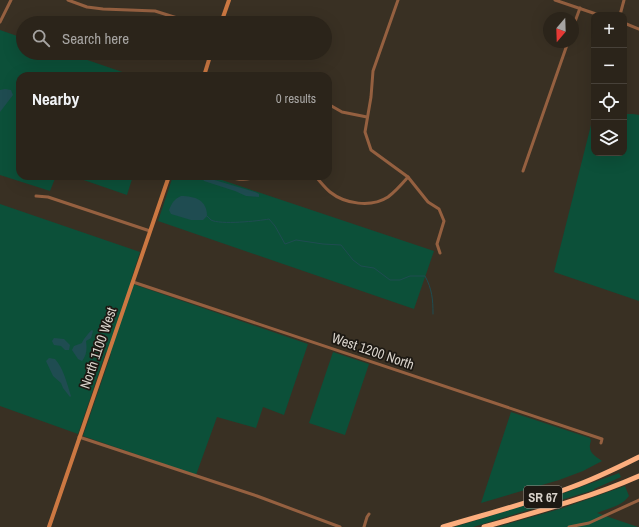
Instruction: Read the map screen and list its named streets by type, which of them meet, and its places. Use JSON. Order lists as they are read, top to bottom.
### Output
{
  "streets": {
    "highway": ["SR 67"],
    "street": ["North 1100 West", "West 1200 North"]
  },
  "crossings": [
    ["North 1100 West", "West 1200 North"]
  ],
  "north": "bottom",
  "page": {
    "map_buttons": ["+", "−"],
    "search": "Search here",
    "heading": ["Nearby", "0 results"]
  }
}
